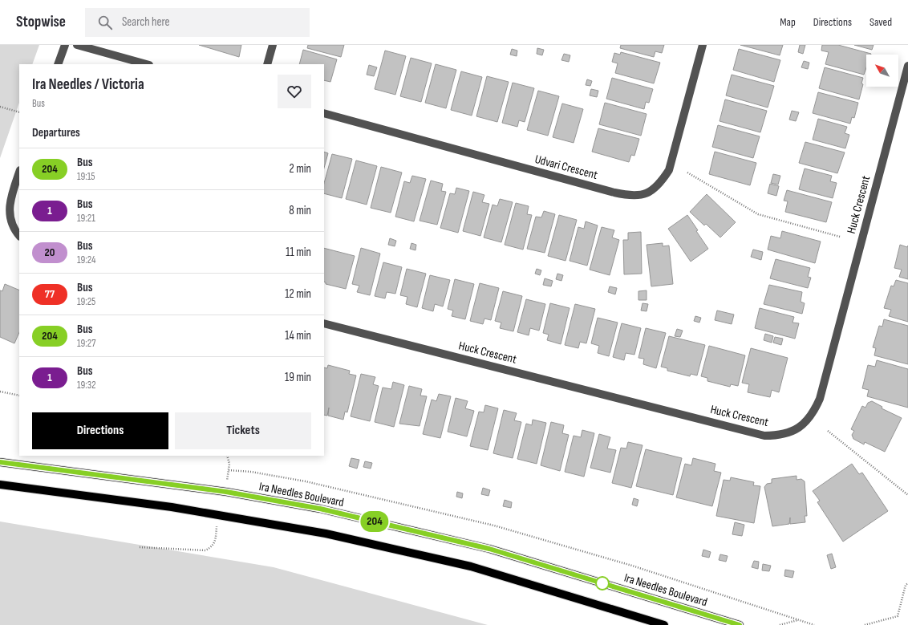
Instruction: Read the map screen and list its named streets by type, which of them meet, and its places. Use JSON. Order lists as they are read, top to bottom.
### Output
{
  "streets": {
    "main road": ["Ira Needles Boulevard"],
    "street": ["Udvari Crescent", "Huck Crescent"]
  },
  "lines": ["bus line 204"],
  "north": "top left",
  "page": {
    "header": "Stopwise",
    "search": "Search here",
    "nav": ["Map", "Directions", "Saved"],
    "on_map": "204",
    "heading": [
      ["Ira Needles / Victoria", "Bus"],
      "Departures"
    ],
    "list": [
      {
        "mark": "204",
        "name": "Bus",
        "note": "19:15",
        "value": "2 min"
      },
      {
        "mark": "1",
        "name": "Bus",
        "note": "19:21",
        "value": "8 min"
      },
      {
        "mark": "20",
        "name": "Bus",
        "note": "19:24",
        "value": "11 min"
      },
      {
        "mark": "77",
        "name": "Bus",
        "note": "19:25",
        "value": "12 min"
      },
      {
        "mark": "204",
        "name": "Bus",
        "note": "19:27",
        "value": "14 min"
      },
      {
        "mark": "1",
        "name": "Bus",
        "note": "19:32",
        "value": "19 min"
      }
    ],
    "buttons": ["Directions", "Tickets"]
  }
}
